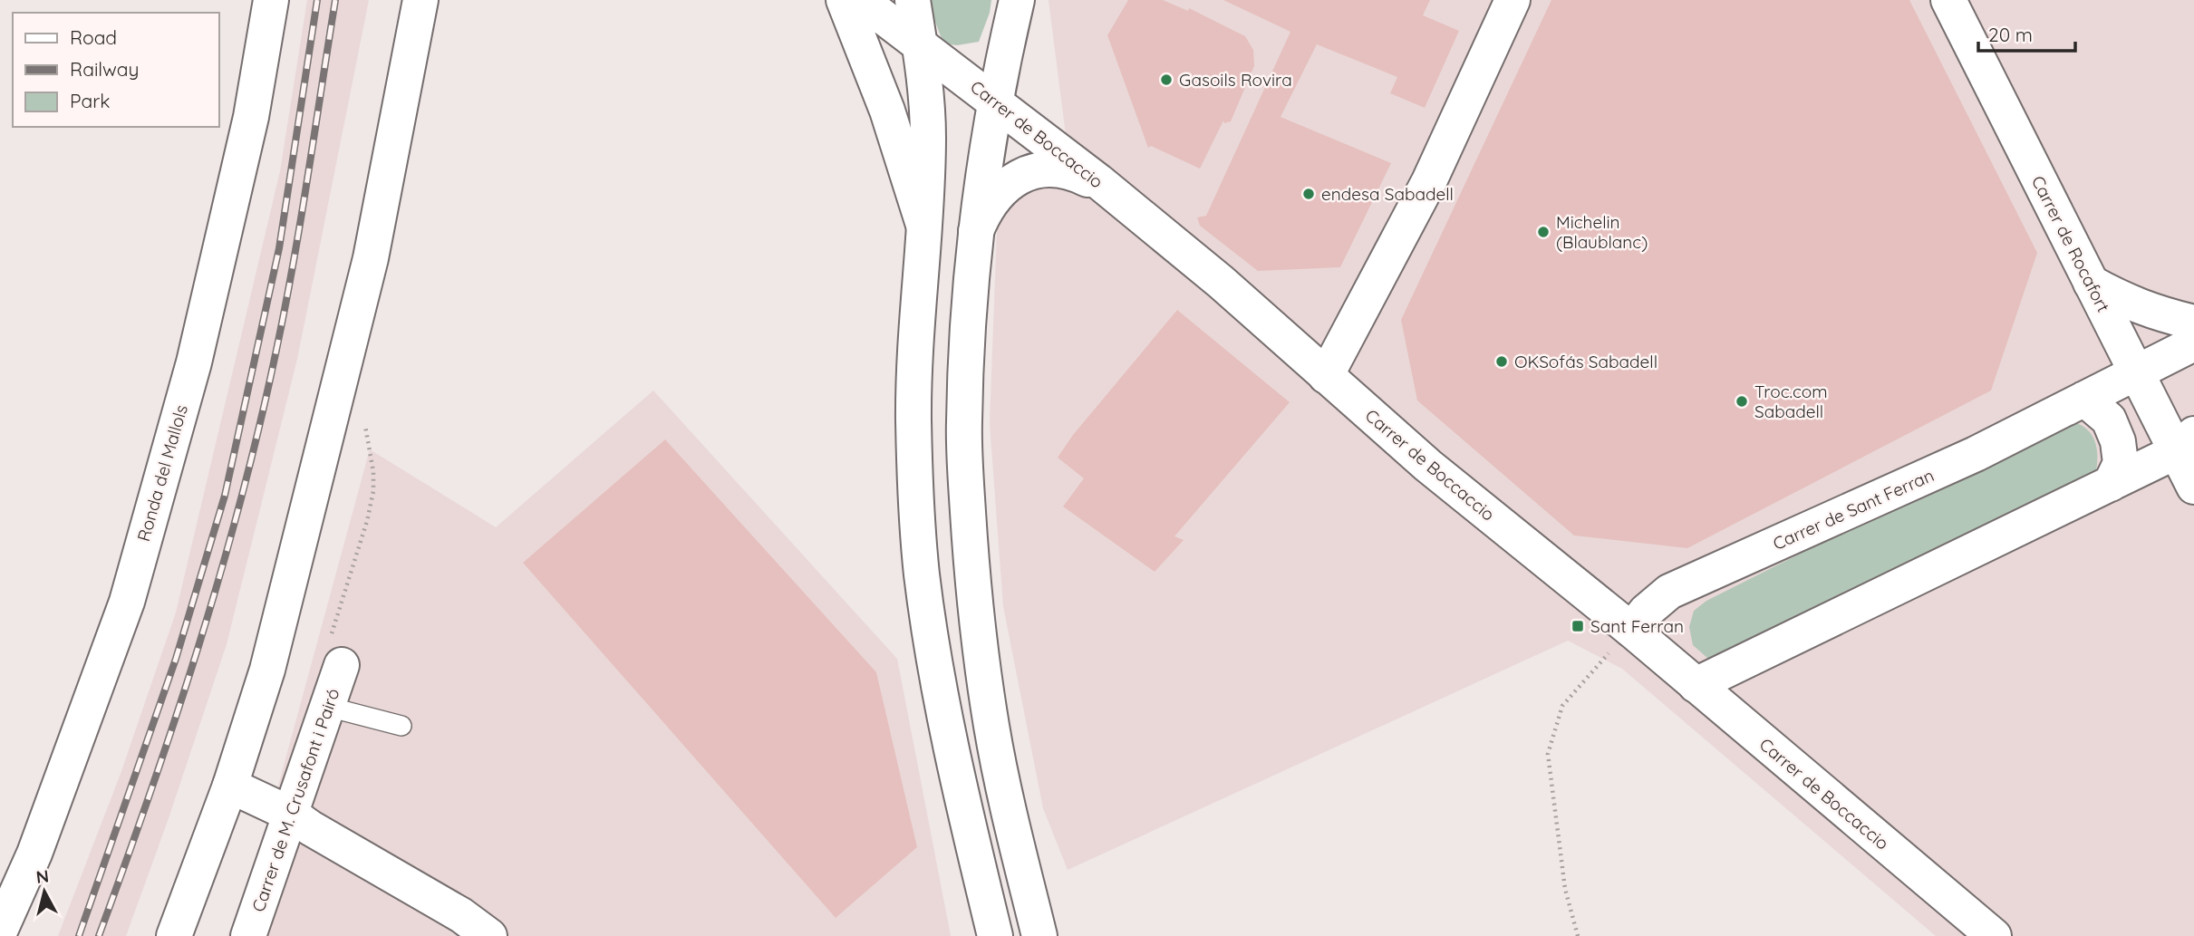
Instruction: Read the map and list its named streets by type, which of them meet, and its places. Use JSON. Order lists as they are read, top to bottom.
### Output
{
  "streets": {
    "main road": [
      "Carrer de Boccaccio",
      "Carrer de Rocafort",
      "Ronda del Mallols",
      "Carrer de Sant Ferran",
      "Carrer de M. Crusafont i Pairó"
    ]
  },
  "crossings": [
    ["Carrer de Boccaccio", "Carrer de Sant Ferran"],
    ["Carrer de Rocafort", "Carrer de Sant Ferran"]
  ],
  "places": {
    "other": [
      "Gasoils Rovira",
      "endesa Sabadell",
      "Michelin (Blaublanc)",
      "OKSofás Sabadell",
      "Troc.com Sabadell"
    ],
    "transit": ["Sant Ferran"]
  },
  "legend": ["Road", "Railway", "Park"],
  "scale_bar": "20 m",
  "north": "top"
}
